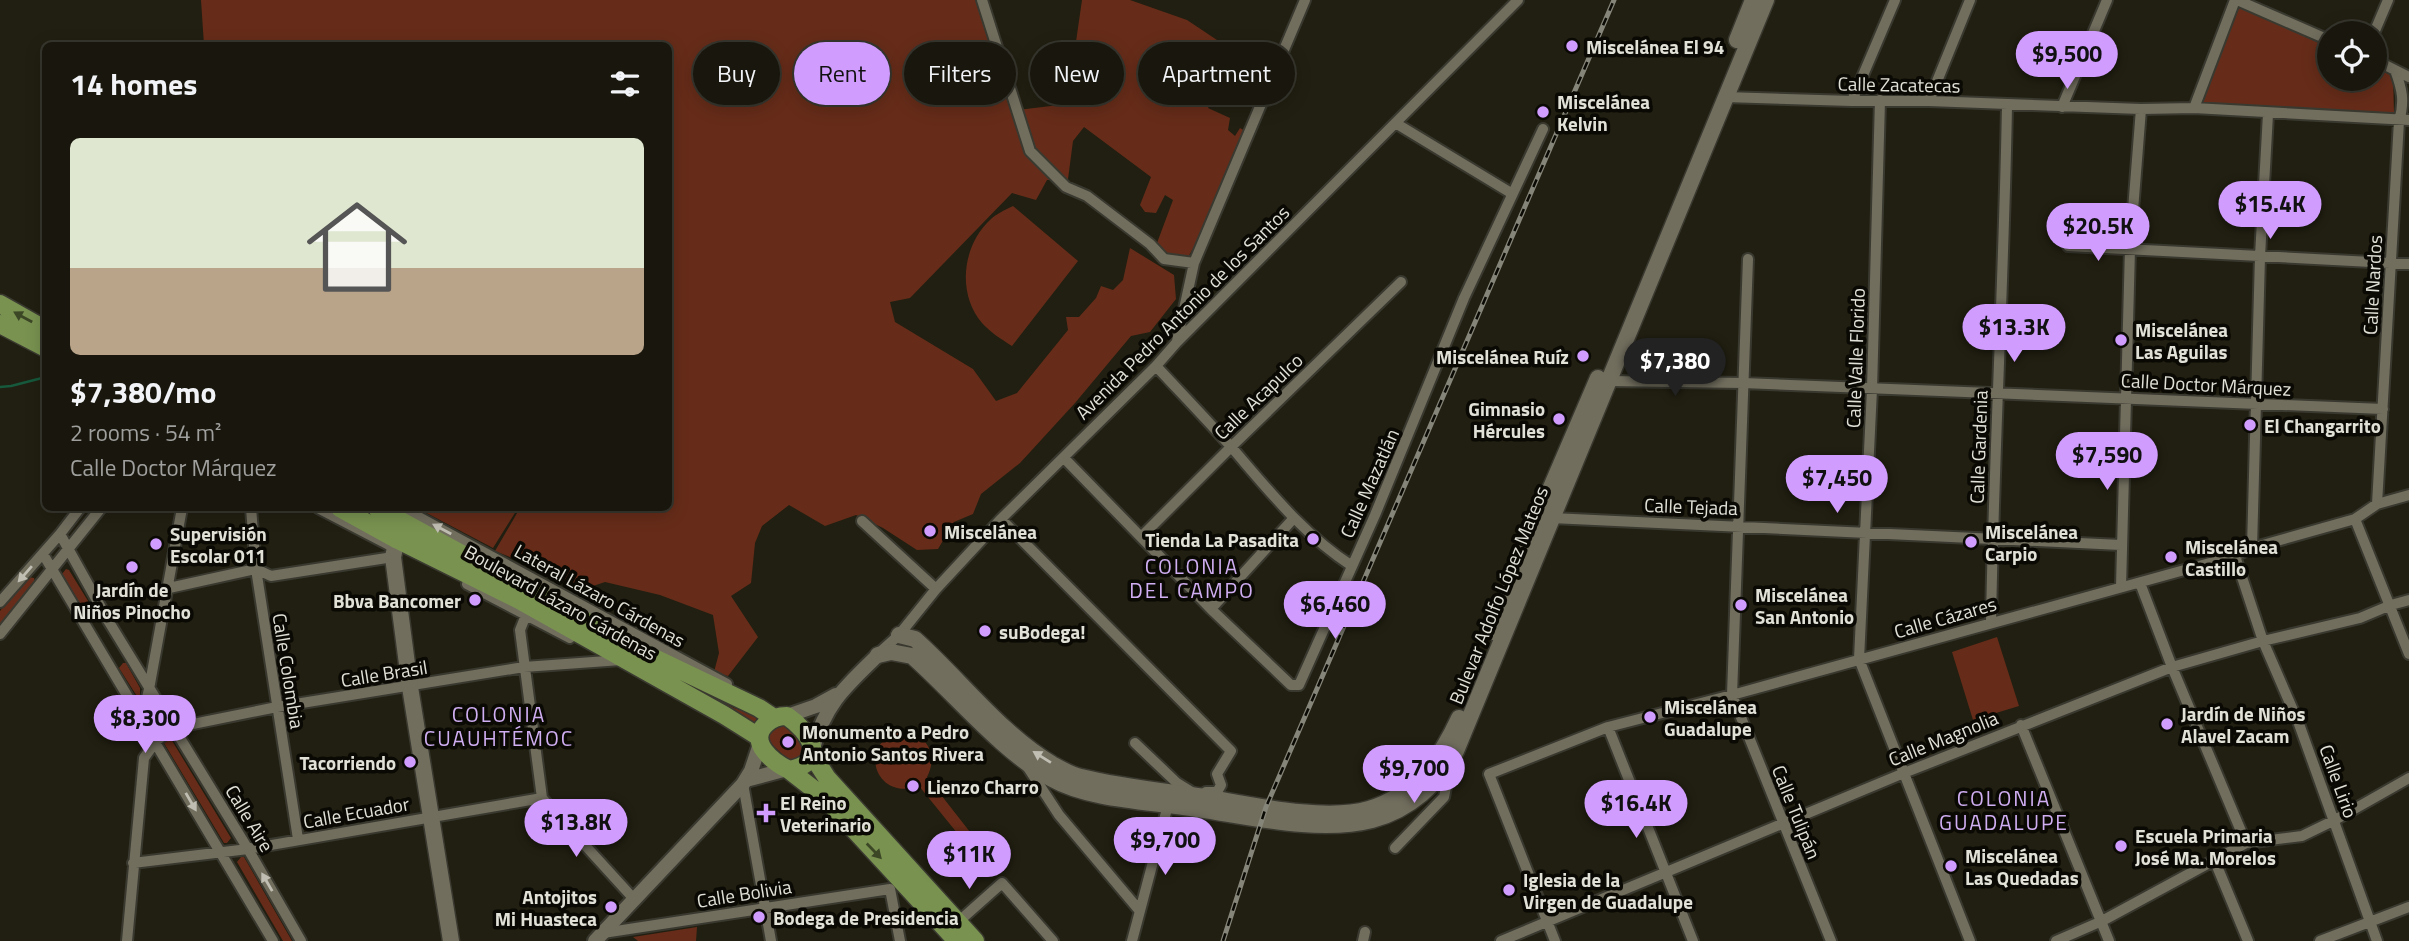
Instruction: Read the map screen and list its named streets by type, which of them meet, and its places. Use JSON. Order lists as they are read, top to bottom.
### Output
{
  "streets": {
    "main road": ["Bulevar Adolfo López Mateos", "Boulevard Lázaro Cárdenas"],
    "street": [
      "Calle Zacatecas",
      "Calle Nardos",
      "Avenida Pedro Antonio de los Santos",
      "Calle Valle Florido",
      "Calle Doctor Márquez",
      "Calle Acapulco",
      "Calle Gardenia",
      "Calle Mazatlán",
      "Calle Tejada",
      "Lateral Lázaro Cárdenas",
      "Calle Cázares",
      "Calle Colombia",
      "Calle Brasil",
      "Calle Magnolia",
      "Calle Lirio",
      "Calle Ecuador",
      "Calle Tulipán",
      "Calle Aire",
      "Calle Bolivia"
    ]
  },
  "crossings": [
    ["Calle Zacatecas", "Calle Nardos"],
    ["Calle Zacatecas", "Calle Valle Florido"],
    ["Calle Zacatecas", "Calle Gardenia"],
    ["Calle Zacatecas", "Bulevar Adolfo López Mateos"],
    ["Calle Nardos", "Calle Doctor Márquez"],
    ["Calle Nardos", "Calle Cázares"],
    ["Avenida Pedro Antonio de los Santos", "Calle Mazatlán"],
    ["Avenida Pedro Antonio de los Santos", "Bulevar Adolfo López Mateos"],
    ["Calle Valle Florido", "Calle Doctor Márquez"],
    ["Calle Valle Florido", "Calle Tejada"],
    ["Calle Valle Florido", "Calle Cázares"],
    ["Calle Doctor Márquez", "Calle Gardenia"],
    ["Calle Doctor Márquez", "Bulevar Adolfo López Mateos"],
    ["Calle Acapulco", "Calle Mazatlán"],
    ["Calle Gardenia", "Calle Tejada"],
    ["Calle Gardenia", "Calle Cázares"],
    ["Calle Tejada", "Bulevar Adolfo López Mateos"],
    ["Lateral Lázaro Cárdenas", "Boulevard Lázaro Cárdenas"],
    ["Boulevard Lázaro Cárdenas", "Calle Brasil"],
    ["Calle Cázares", "Calle Magnolia"],
    ["Calle Cázares", "Calle Lirio"],
    ["Calle Cázares", "Calle Tulipán"],
    ["Calle Colombia", "Calle Brasil"],
    ["Calle Colombia", "Calle Ecuador"],
    ["Calle Brasil", "Calle Aire"],
    ["Calle Magnolia", "Calle Lirio"],
    ["Calle Magnolia", "Calle Tulipán"],
    ["Calle Ecuador", "Calle Aire"]
  ],
  "districts": ["COLONIA DEL CAMPO", "COLONIA CUAUHTÉMOC", "COLONIA GUADALUPE"],
  "places": {
    "other": [
      "Miscelánea El 94",
      "Miscelánea Kelvin",
      "Miscelánea Las Aguilas",
      "Miscelánea Ruíz",
      "Gimnasio Hércules",
      "El Changarrito",
      "Miscelánea",
      "Tienda La Pasadita",
      "Miscelánea Carpio",
      "Supervisión Escolar 011",
      "Miscelánea Castillo",
      "Jardín de Niños Pinocho",
      "Bbva Bancomer",
      "Miscelánea San Antonio",
      "suBodega!",
      "Miscelánea Guadalupe",
      "Jardín de Niños Alavel Zacam",
      "Monumento a Pedro Antonio Santos Rivera",
      "Tacorriendo",
      "Lienzo Charro",
      "Escuela Primaria José Ma. Morelos",
      "Miscelánea Las Quedadas",
      "Iglesia de la Virgen de Guadalupe",
      "Antojitos Mi Huasteca",
      "Bodega de Presidencia"
    ],
    "health": ["El Reino Veterinario"]
  },
  "page": {
    "price": [
      "$9,500",
      "$15.4K",
      "$20.5K",
      "$13.3K",
      "$7,380",
      "$7,590",
      "$7,450",
      "$6,460",
      "$8,300",
      "$9,700",
      "$16.4K",
      "$13.8K",
      "$9,700",
      "$11K"
    ],
    "chip": [
      "Buy",
      "Rent",
      "Filters",
      "New",
      "Apartment"
    ],
    "heading": "14 homes",
    "list": [
      {
        "name": "$7,380/mo",
        "note": "2 rooms · 54 m² · Calle Doctor Márquez"
      }
    ]
  }
}
